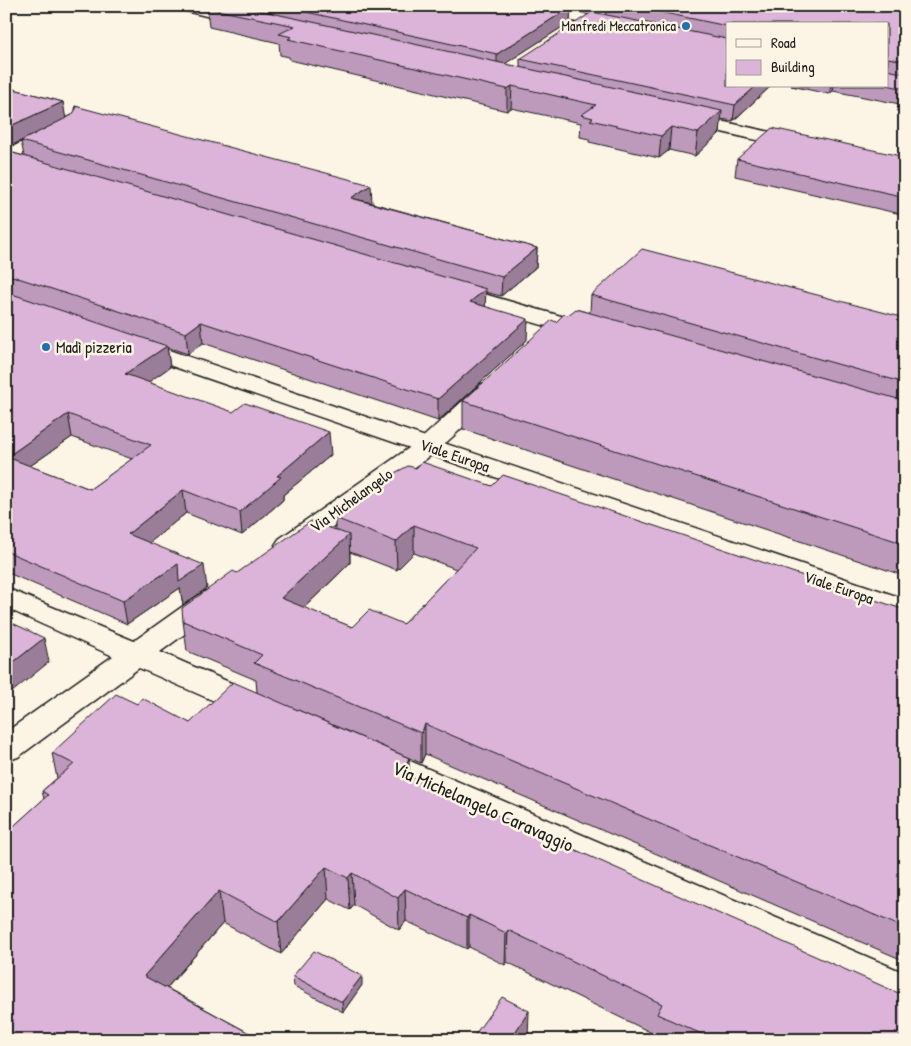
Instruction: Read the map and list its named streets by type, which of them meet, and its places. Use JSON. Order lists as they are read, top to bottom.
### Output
{
  "streets": {
    "street": ["Viale Europa", "Via Michelangelo", "Via Michelangelo Caravaggio"]
  },
  "crossings": [
    ["Viale Europa", "Via Michelangelo"]
  ],
  "places": ["Manfredi Meccatronica", "Madì pizzeria"],
  "legend": ["Road", "Building"]
}
